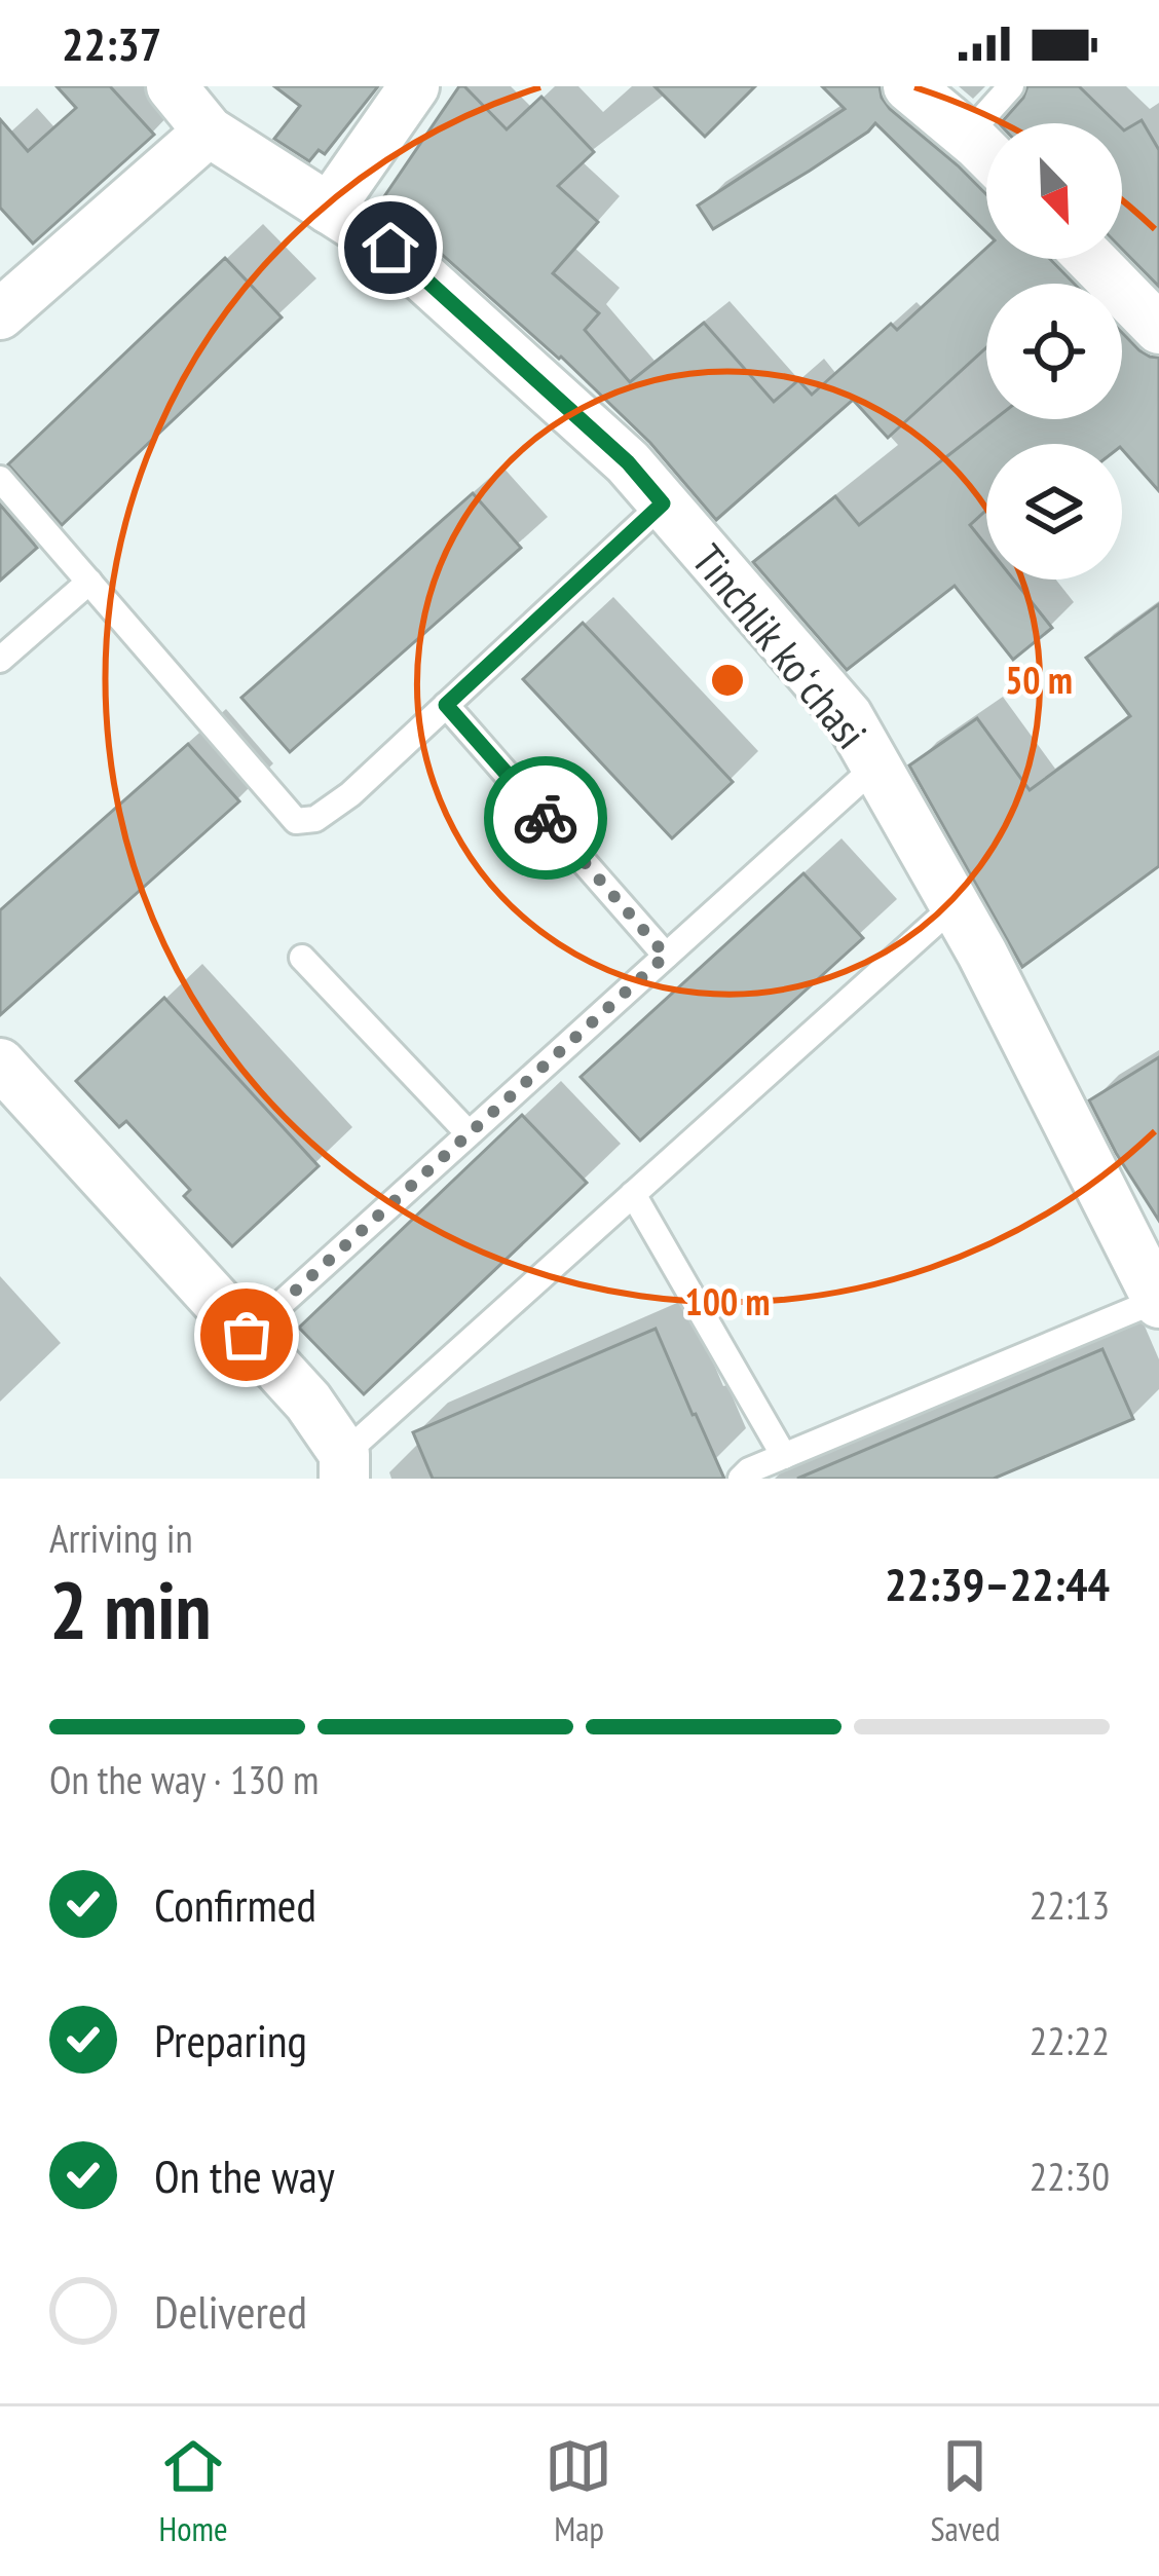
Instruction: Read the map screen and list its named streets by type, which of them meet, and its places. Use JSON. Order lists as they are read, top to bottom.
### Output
{
  "streets": {
    "street": ["Tinchlik koʻchasi"]
  },
  "north": "bottom right",
  "page": {
    "status": "22:37",
    "heading": ["2 min", "Arriving in", "22:39–22:44"],
    "bar": "On the way · 130 m",
    "list": [
      ["Confirmed", "22:13"],
      ["Preparing", "22:22"],
      ["On the way", "22:30"],
      "Delivered"
    ],
    "tabs": ["Home", "Map", "Saved"]
  },
  "rings": ["50 m", "100 m"]
}
